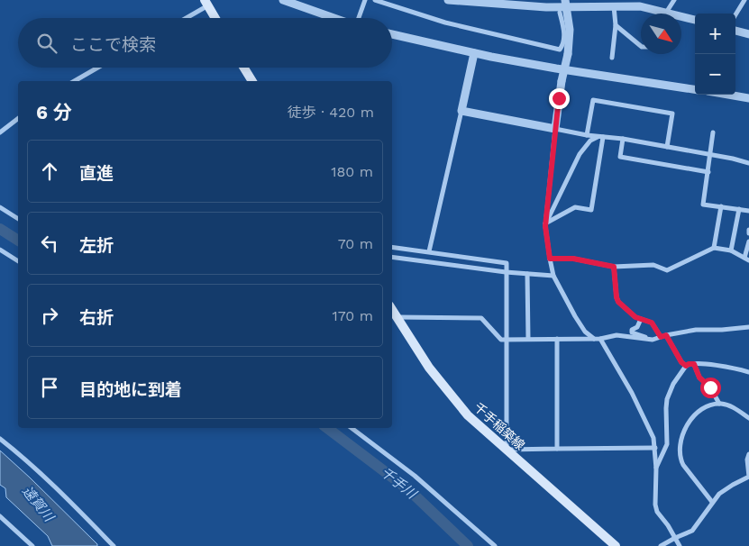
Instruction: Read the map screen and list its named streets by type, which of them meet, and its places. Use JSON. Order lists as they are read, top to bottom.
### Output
{
  "streets": {
    "main road": ["千手稲築線"]
  },
  "water": ["千手川", "遠賀川"],
  "north": "bottom right",
  "page": {
    "map_buttons": ["+", "−"],
    "search": "ここで検索",
    "heading": ["6 分", "徒歩 · 420 m"],
    "list": [
      ["直進", "180 m"],
      ["左折", "70 m"],
      ["右折", "170 m"],
      "目的地に到着"
    ]
  }
}
